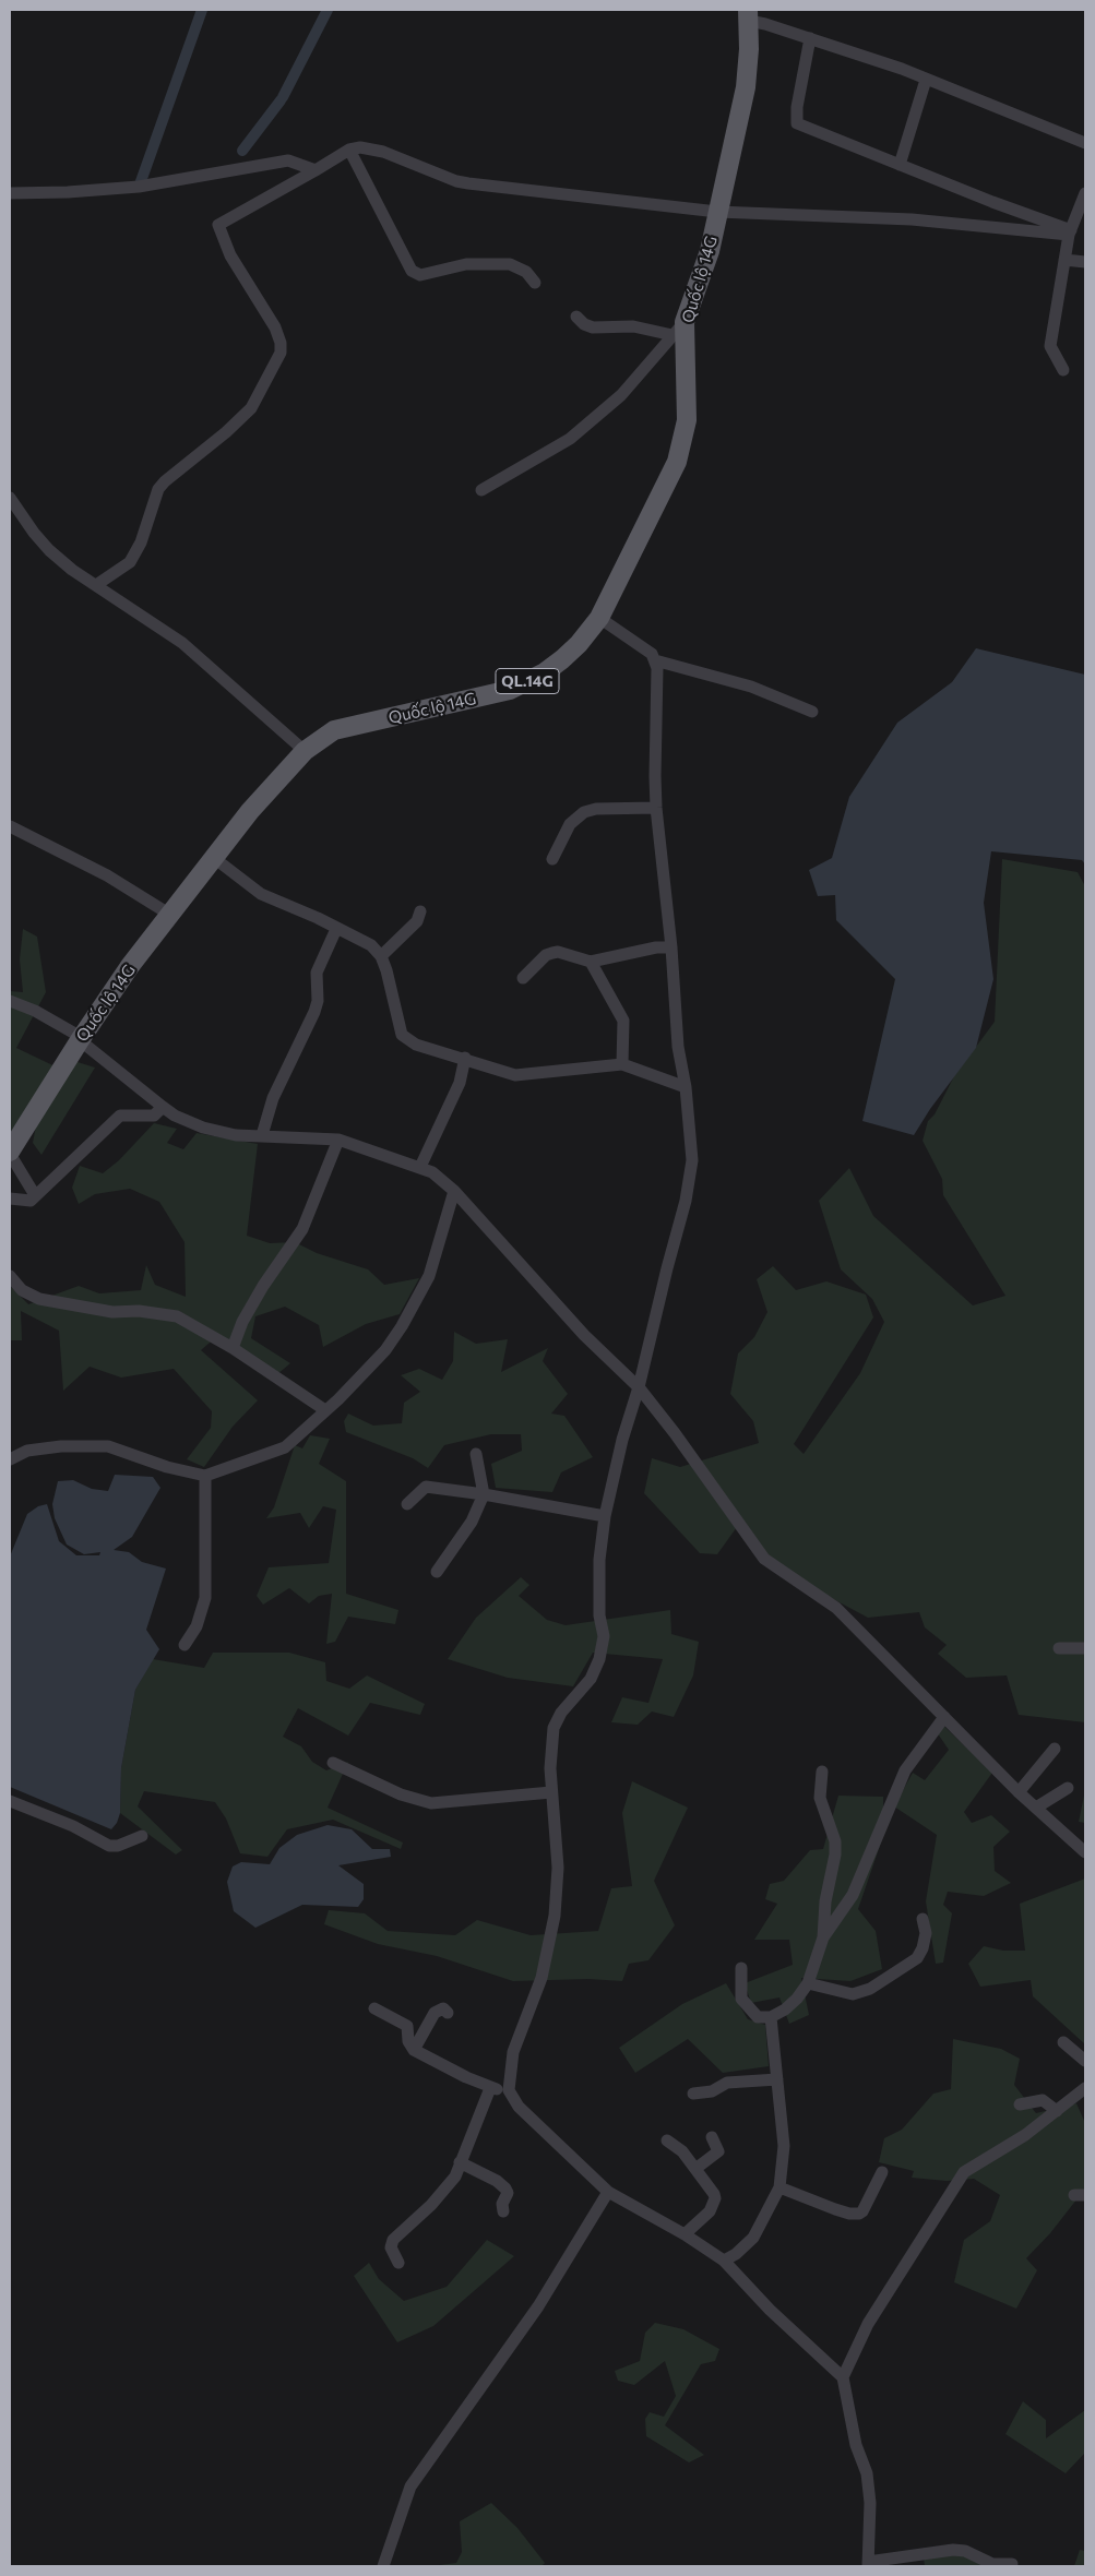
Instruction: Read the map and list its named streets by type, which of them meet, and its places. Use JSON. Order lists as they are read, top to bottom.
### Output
{
  "streets": {
    "main road": ["Quốc lộ 14G", "QL.14G"]
  }
}
